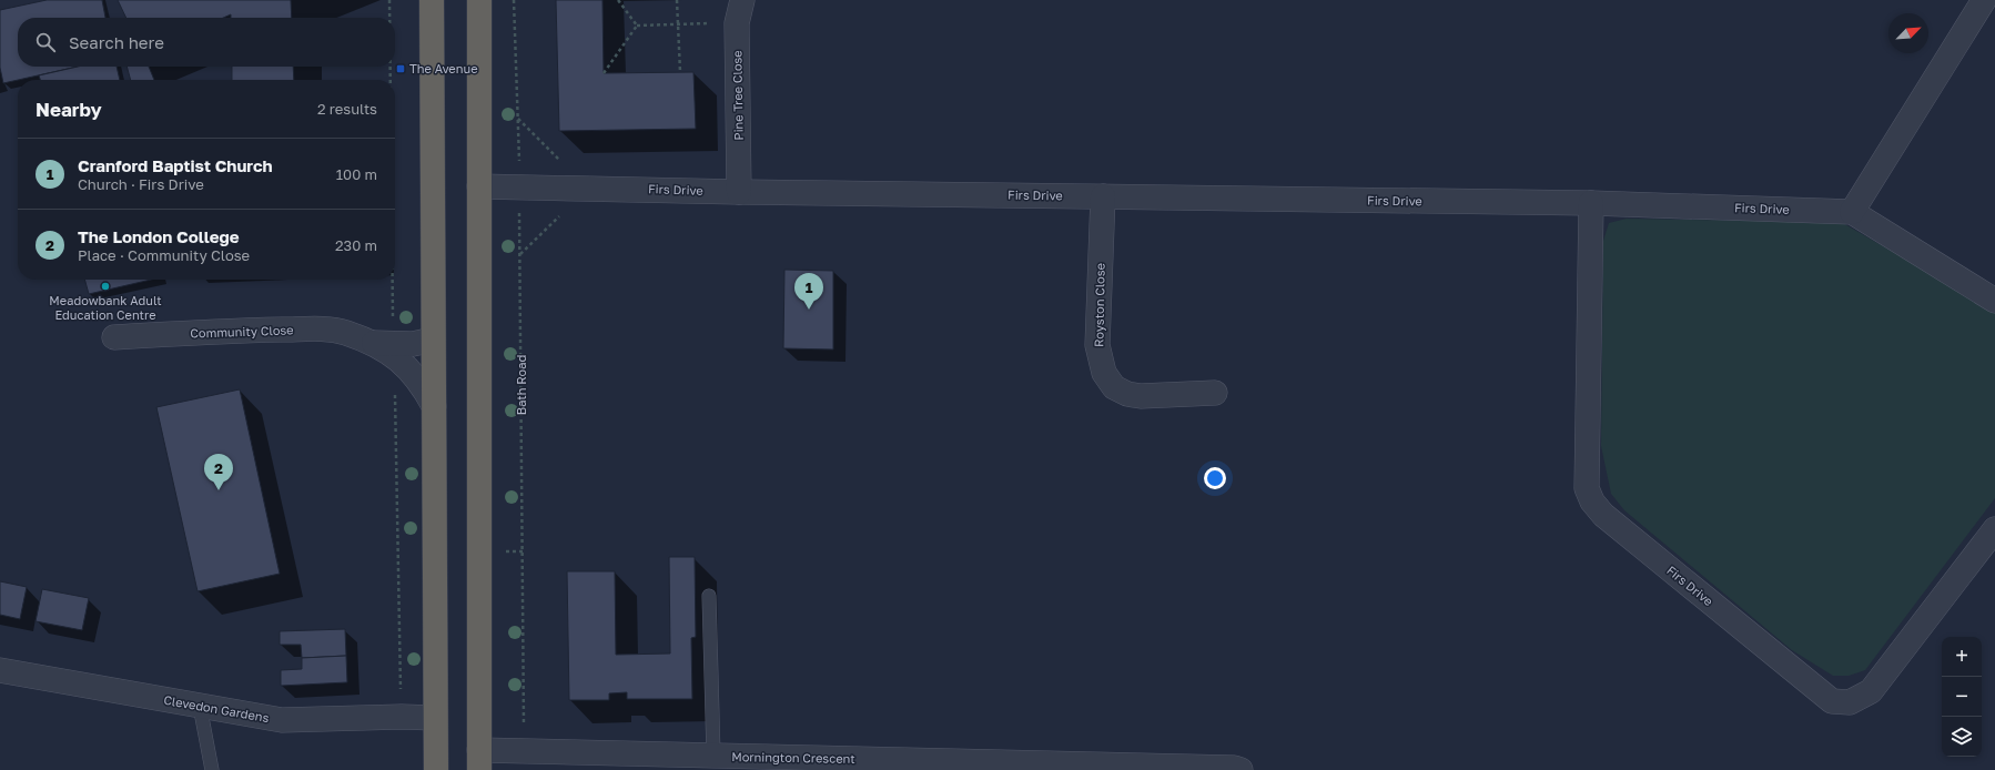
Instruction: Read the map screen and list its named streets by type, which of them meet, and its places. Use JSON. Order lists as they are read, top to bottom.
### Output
{
  "streets": {
    "street": [
      "Pine Tree Close",
      "Firs Drive",
      "Royston Close",
      "Community Close",
      "Clevedon Gardens",
      "Mornington Crescent"
    ],
    "path": ["Bath Road"]
  },
  "crossings": [
    ["Pine Tree Close", "Firs Drive"],
    ["Firs Drive", "Royston Close"],
    ["Firs Drive", "Bath Road"],
    ["Bath Road", "Mornington Crescent"]
  ],
  "places": {
    "transit": ["The Avenue"],
    "other": ["Meadowbank Adult Education Centre"]
  },
  "north": "top right",
  "page": {
    "search": "Search here",
    "heading": ["Nearby", "2 results"],
    "list": [
      {
        "mark": "1",
        "name": "Cranford Baptist Church",
        "note": "Church · Firs Drive",
        "value": "100 m"
      },
      {
        "mark": "2",
        "name": "The London College",
        "note": "Place · Community Close",
        "value": "230 m"
      }
    ],
    "pins": ["1", "2"],
    "map_buttons": ["+", "−"]
  }
}
